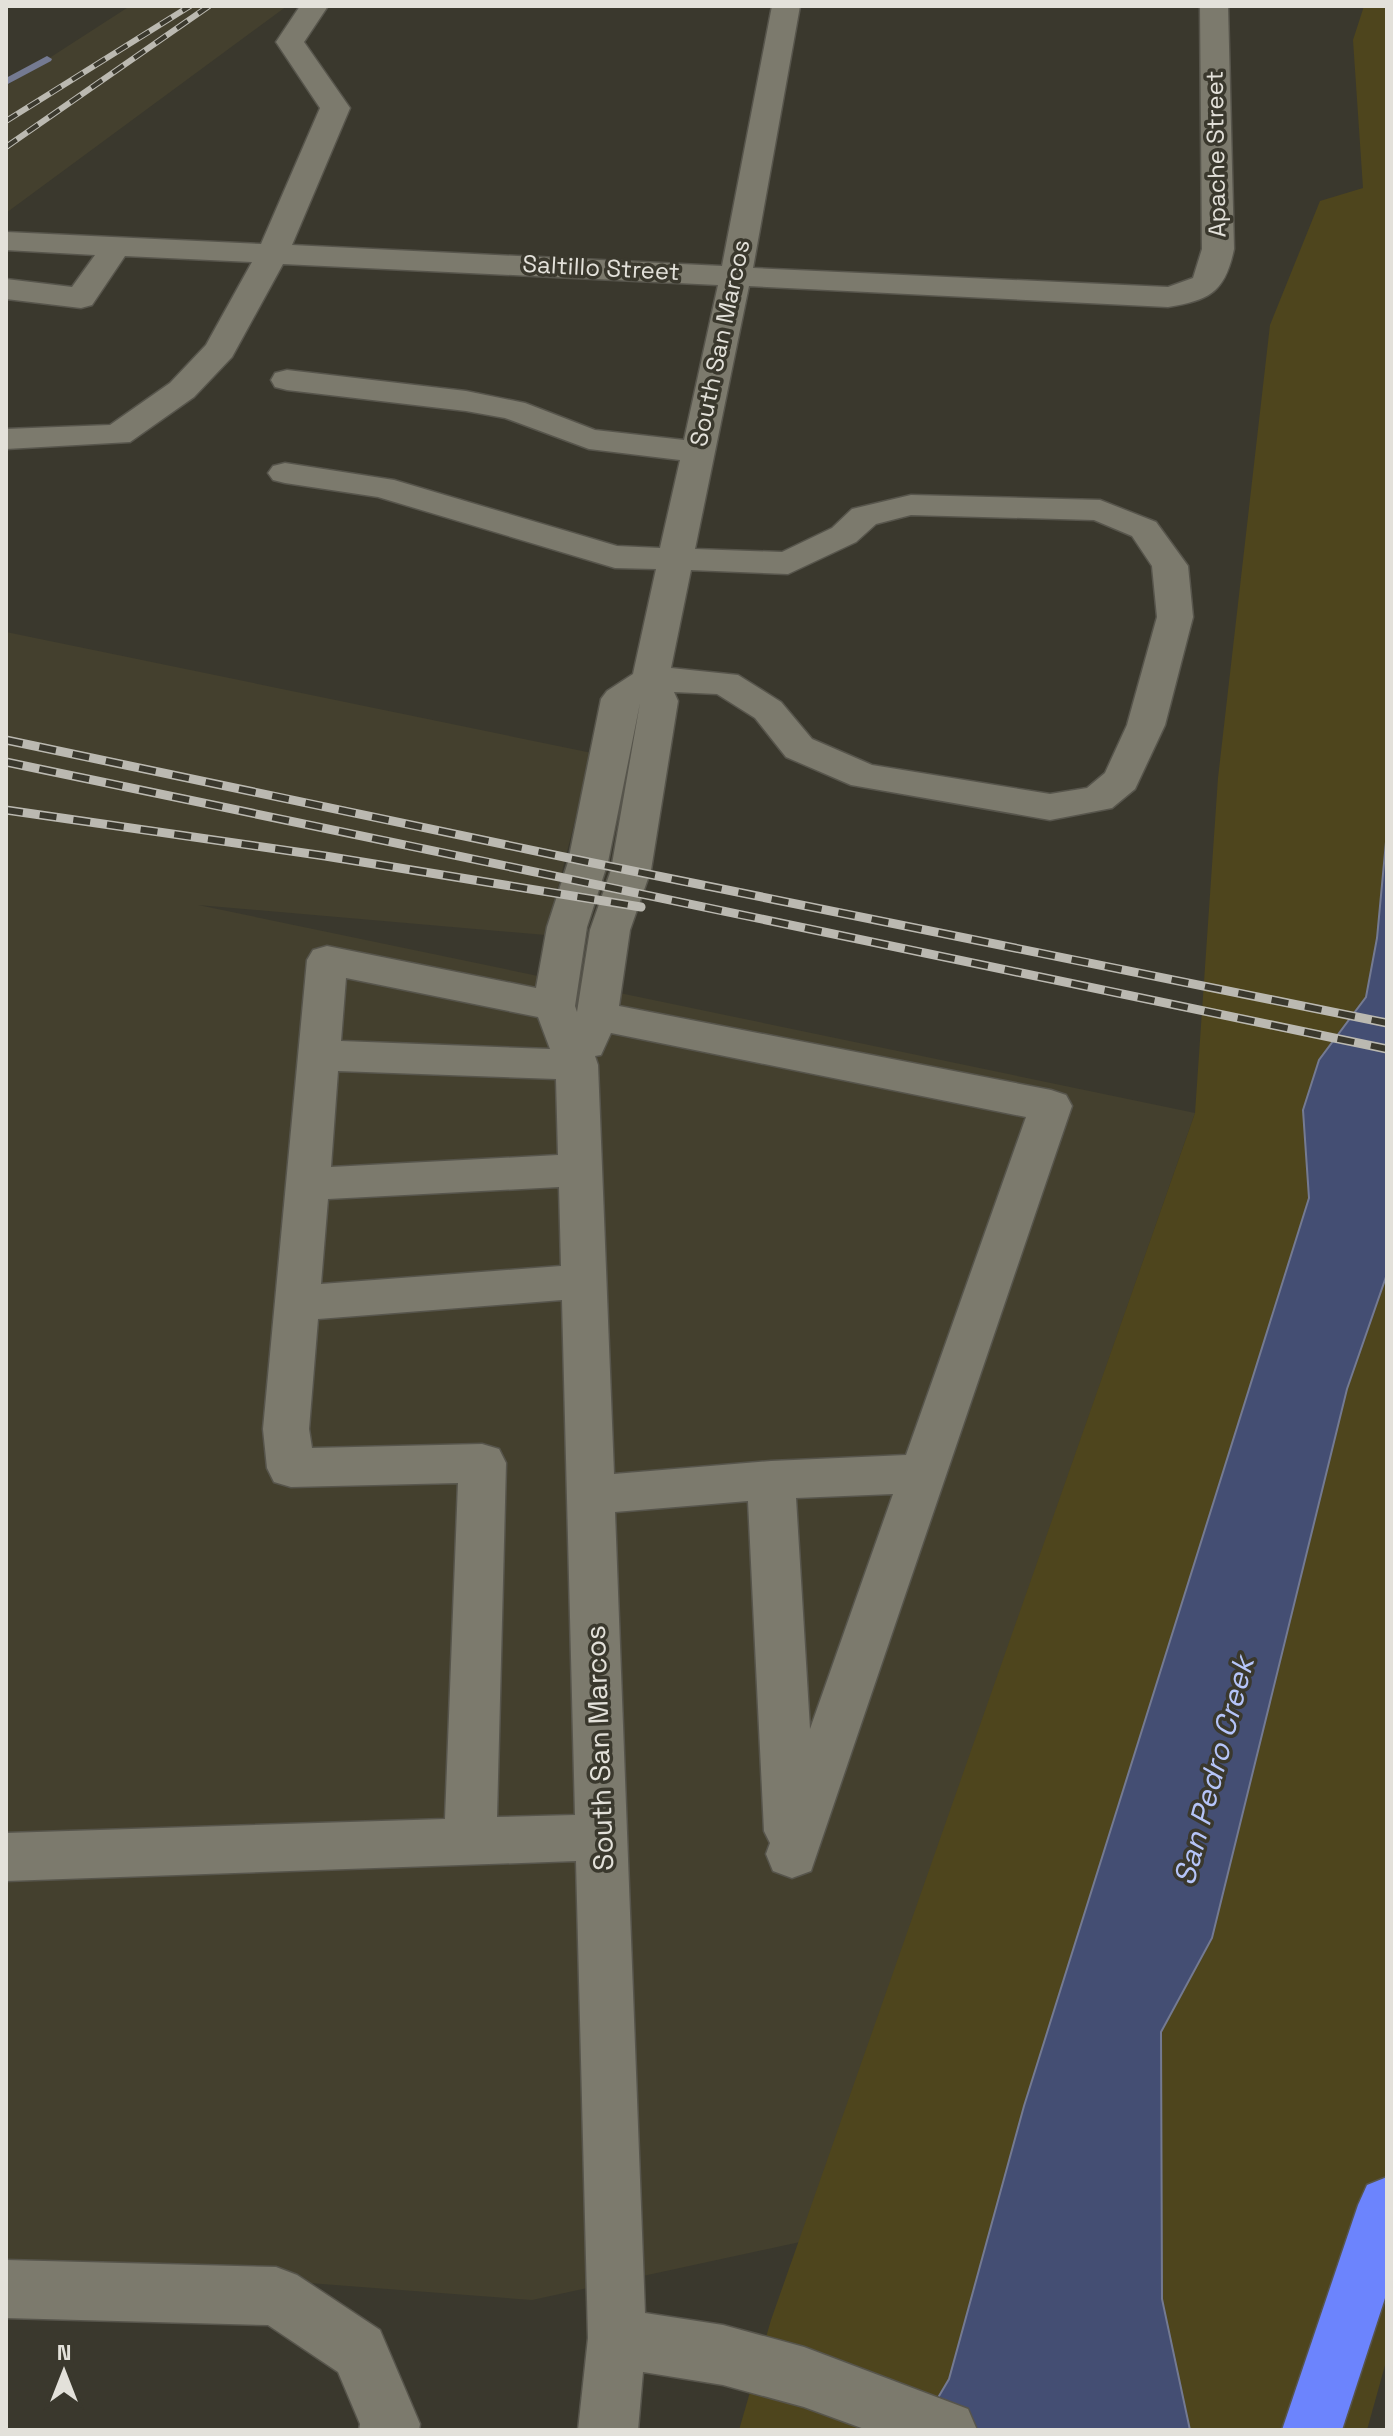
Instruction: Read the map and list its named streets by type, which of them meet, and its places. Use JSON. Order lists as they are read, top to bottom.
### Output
{
  "streets": {
    "street": ["Apache Street", "Saltillo Street", "South San Marcos"]
  },
  "crossings": [
    ["Apache Street", "Saltillo Street"],
    ["Saltillo Street", "South San Marcos"]
  ],
  "water": ["San Pedro Creek"],
  "north": "top"
}
